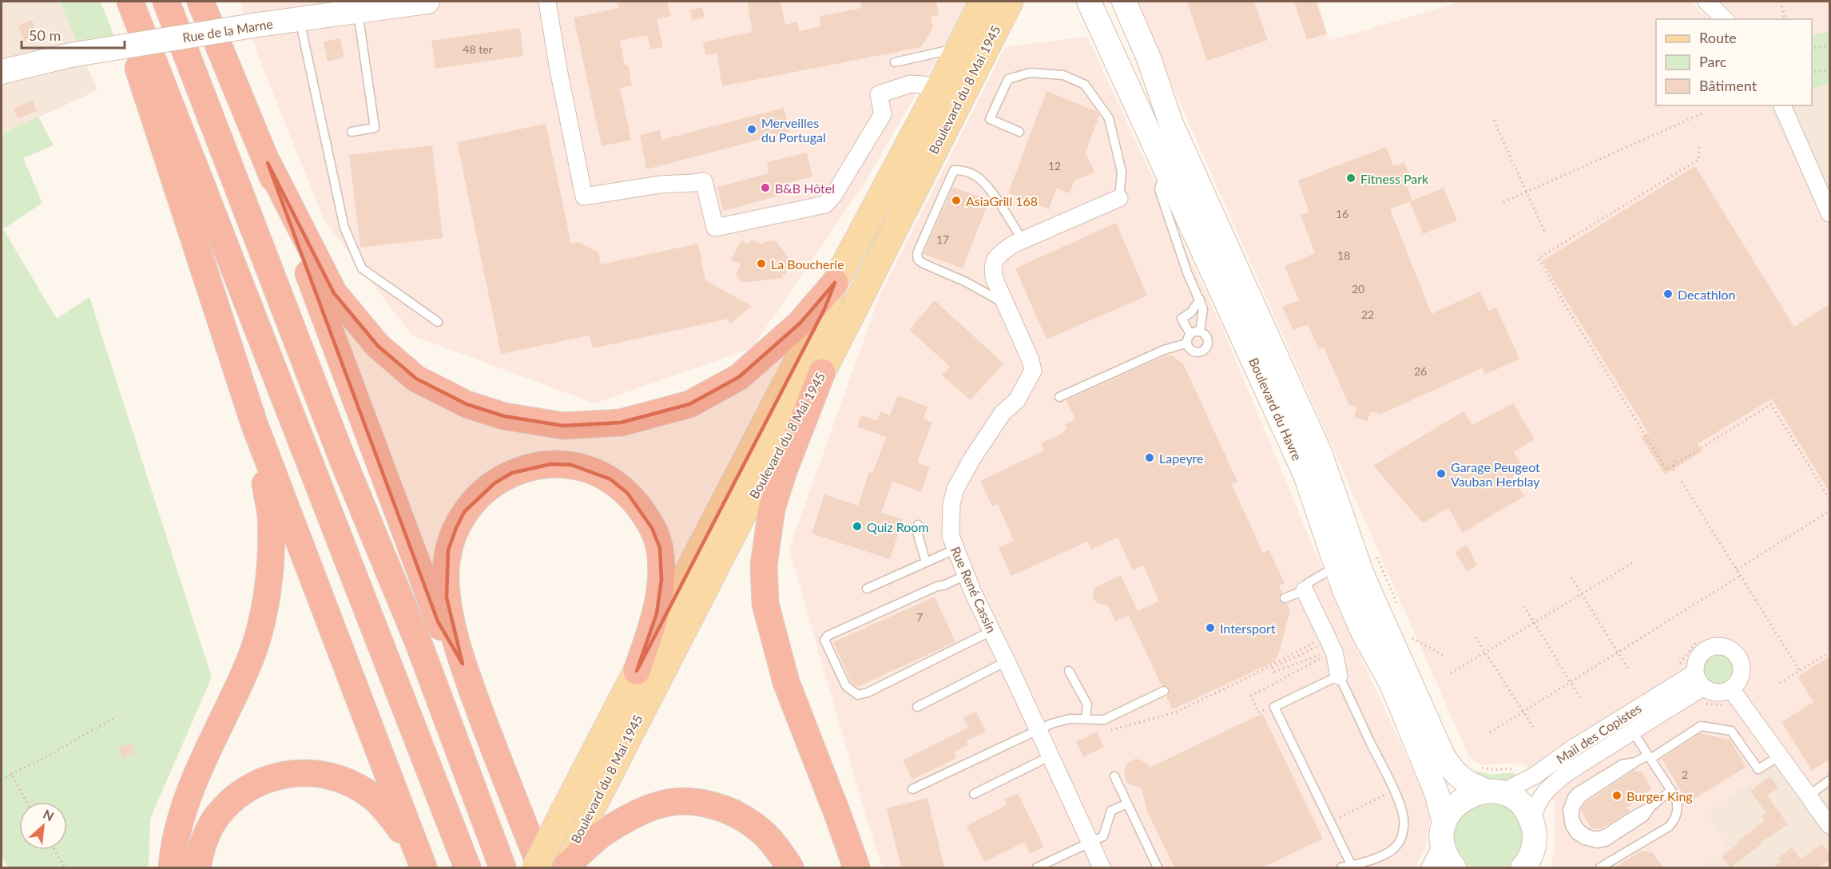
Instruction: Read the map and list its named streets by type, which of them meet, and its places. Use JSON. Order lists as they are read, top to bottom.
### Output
{
  "streets": {
    "main road": ["Rue de la Marne", "Boulevard du 8 Mai 1945", "Boulevard du Havre"],
    "street": ["Rue René Cassin", "Mail des Copistes"]
  },
  "crossings": [
    ["Boulevard du Havre", "Mail des Copistes"]
  ],
  "places": [
    "Merveilles du Portugal",
    "Fitness Park",
    "B&B Hôtel",
    "AsiaGrill 168",
    "La Boucherie",
    "Decathlon",
    "Lapeyre",
    "Garage Peugeot Vauban Herblay",
    "Quiz Room",
    "Intersport",
    "Burger King"
  ],
  "house_numbers": [
    "48 ter",
    "12",
    "16",
    "17",
    "18",
    "20",
    "22",
    "26",
    "7",
    "2"
  ],
  "legend": ["Route", "Parc", "Bâtiment"],
  "scale_bar": "50 m",
  "north": "top right"
}
